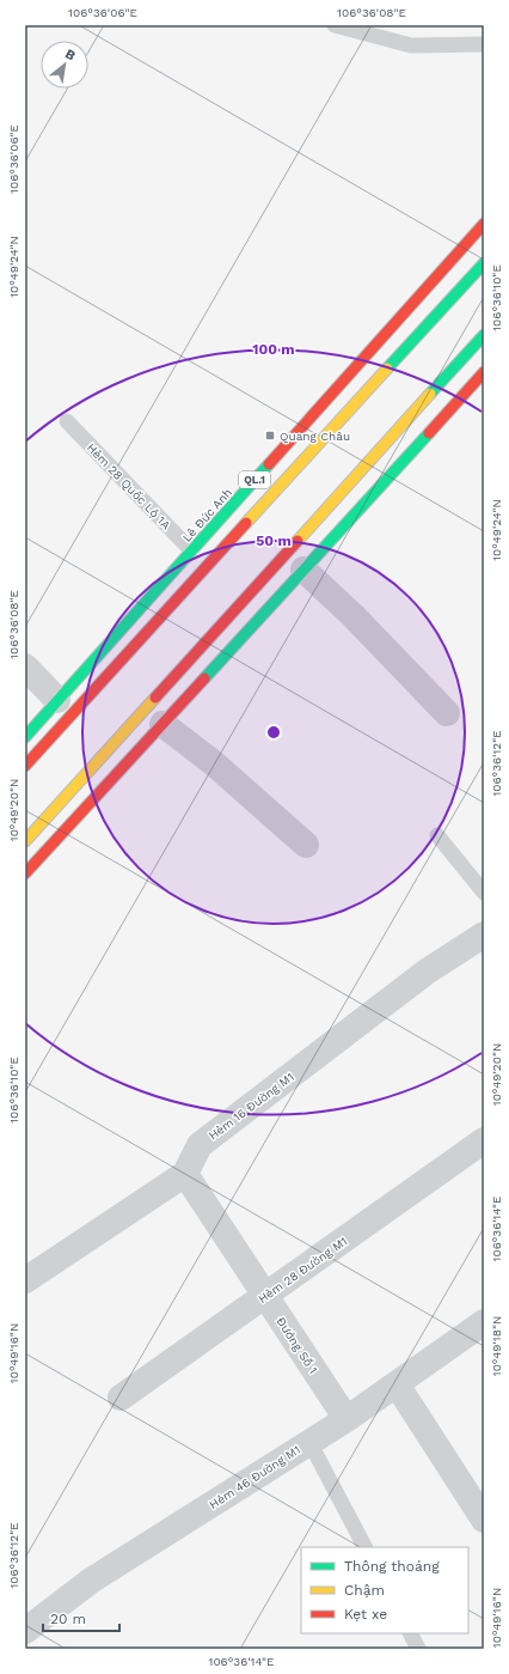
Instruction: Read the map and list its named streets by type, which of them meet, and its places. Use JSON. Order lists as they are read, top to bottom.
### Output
{
  "streets": {
    "highway": ["QL.1", "Lê Đức Anh"],
    "street": [
      "Hẻm 16 Đường M1",
      "Hẻm 28 Đường M1",
      "Đướng Sồ 1",
      "Hẻm 46 Đường M1"
    ],
    "lane": ["Hẻm 28 Quốc Lộ 1A"]
  },
  "crossings": [
    ["Hẻm 28 Quốc Lộ 1A", "Lê Đức Anh"],
    ["Hẻm 16 Đường M1", "Đướng Sồ 1"],
    ["Hẻm 28 Đường M1", "Đướng Sồ 1"],
    ["Đướng Sồ 1", "Hẻm 46 Đường M1"]
  ],
  "places": {
    "transit": ["Quang Châu"]
  },
  "legend": ["Thông thoáng", "Chậm", "Kẹt xe"],
  "scale_bar": "20 m",
  "north": "top right",
  "coordinates": [
    "106°36'06\"E",
    "106°36'08\"E",
    "10°49'24\"N",
    "106°36'10\"E",
    "106°36'12\"E",
    "10°49'20\"N",
    "106°36'14\"E",
    "10°49'18\"N",
    "10°49'16\"N"
  ],
  "rings": ["100 m", "50 m"]
}
